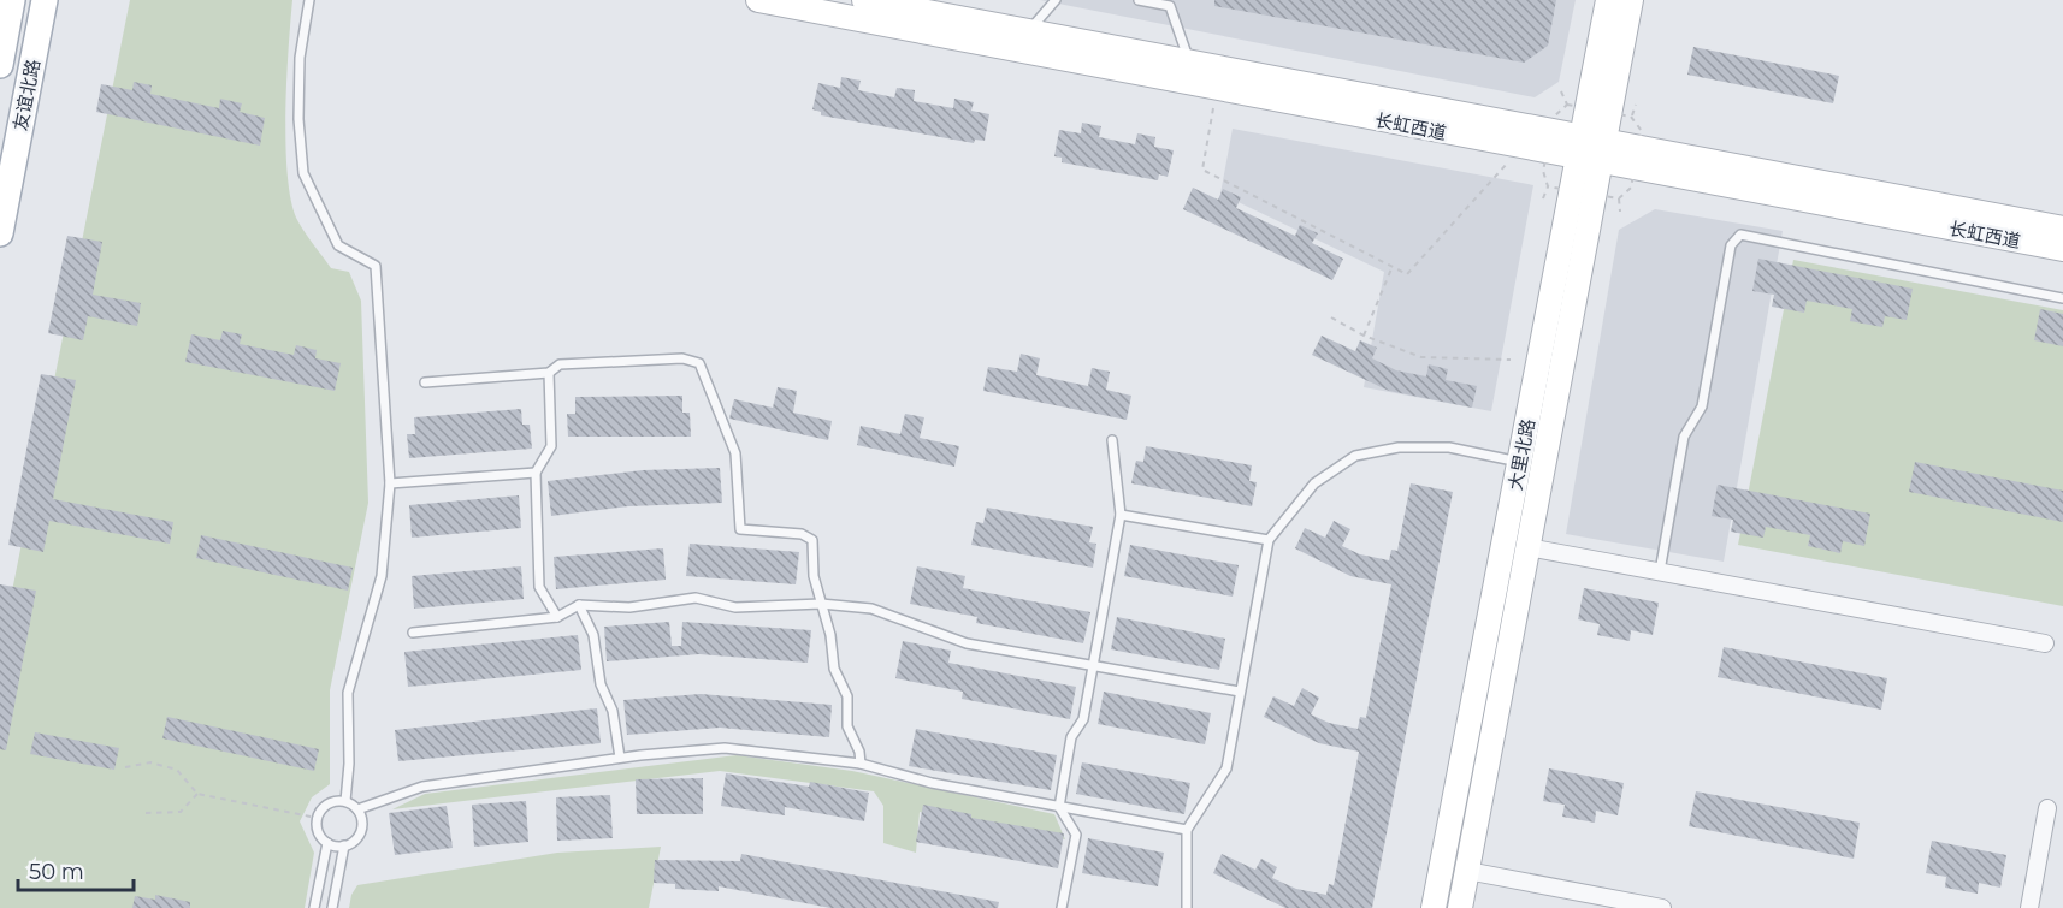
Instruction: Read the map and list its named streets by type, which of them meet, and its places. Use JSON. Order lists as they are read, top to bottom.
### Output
{
  "streets": {
    "main road": ["友谊北路", "长虹西道", "大里北路"]
  },
  "crossings": [
    ["长虹西道", "大里北路"]
  ],
  "scale_bar": "50 m"
}
